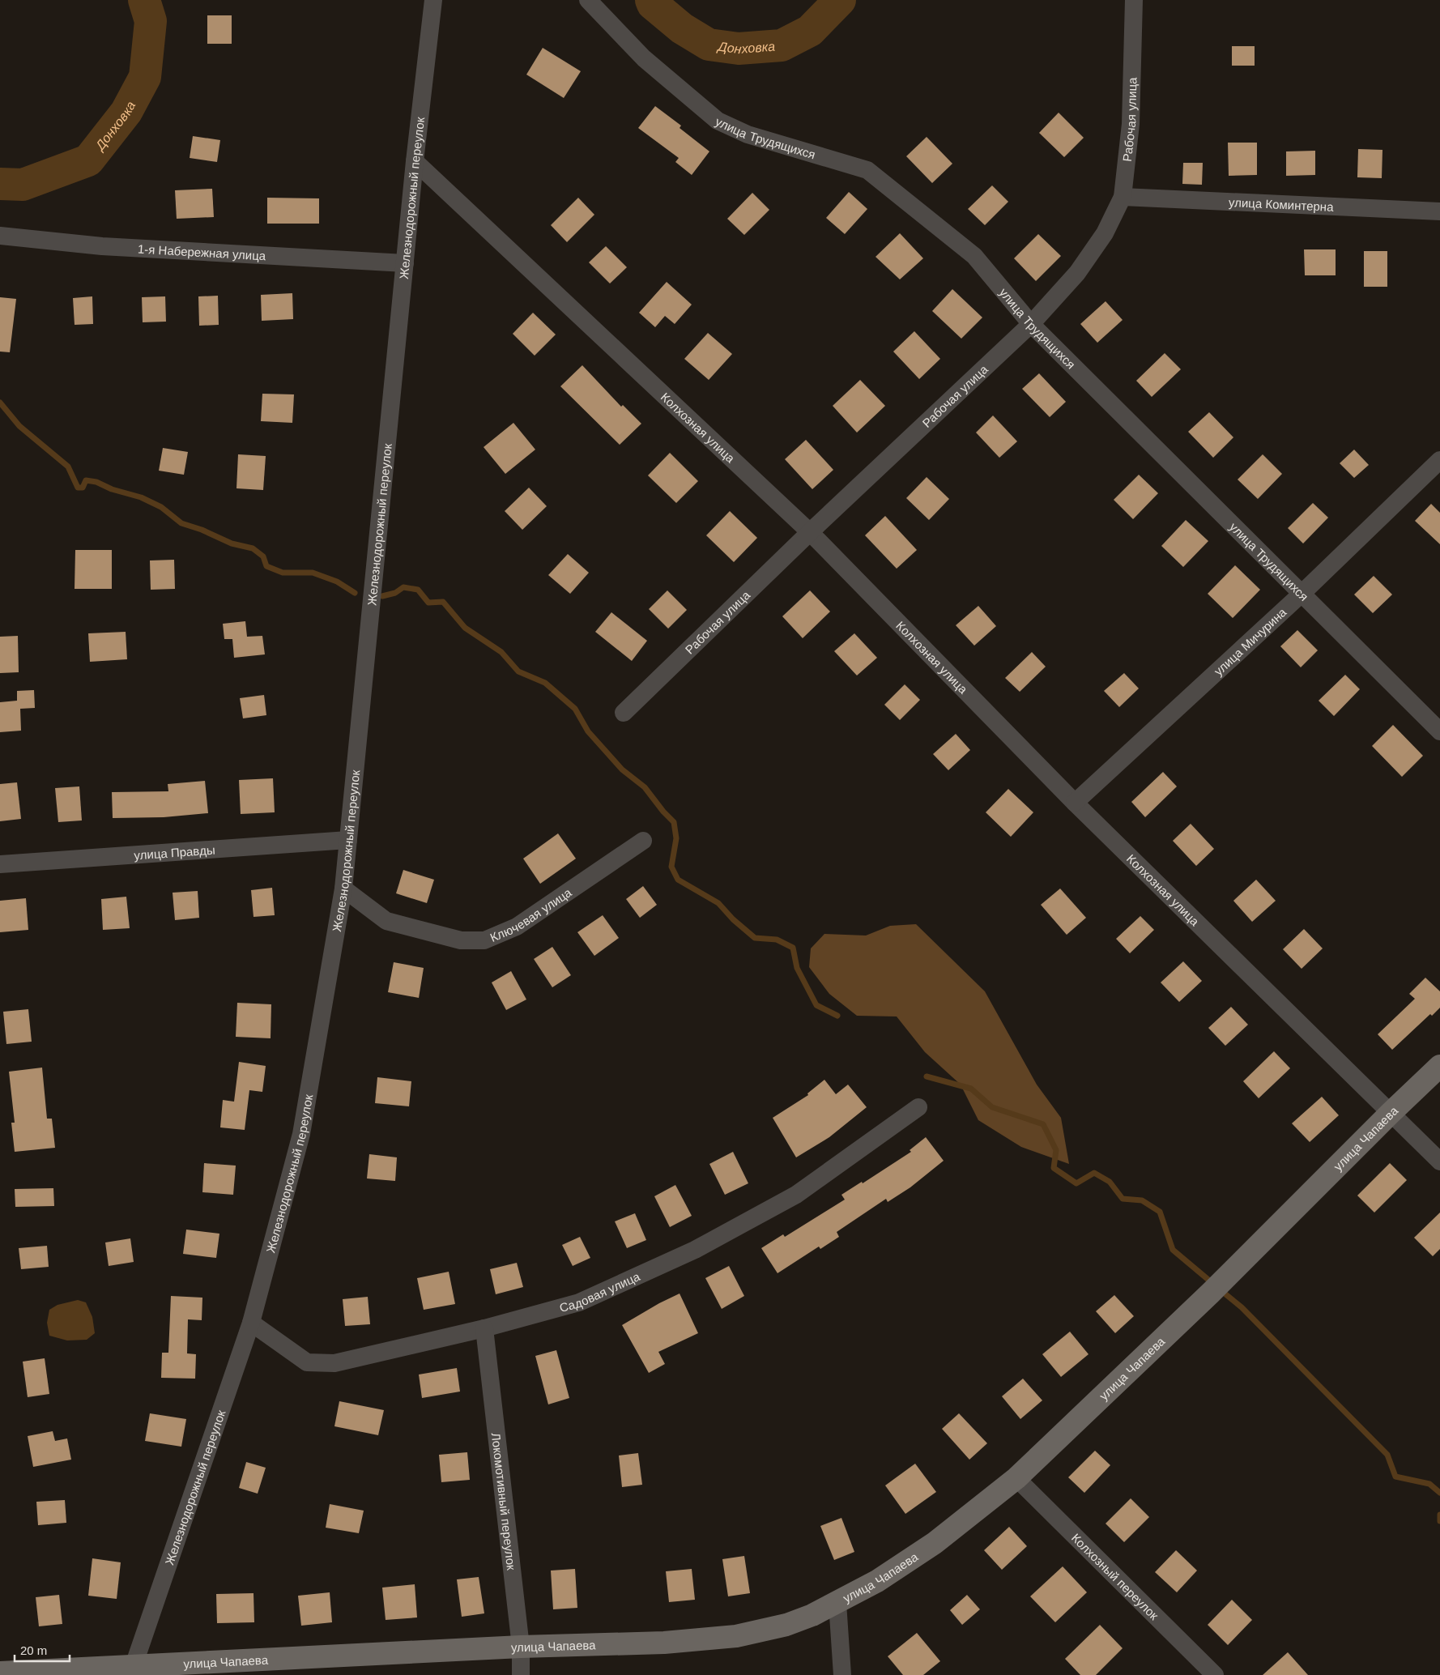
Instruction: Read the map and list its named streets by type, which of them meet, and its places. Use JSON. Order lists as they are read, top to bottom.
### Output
{
  "streets": {
    "street": [
      "Рабочая улица",
      "улица Трудящихся",
      "Железнодорожный переулок",
      "улица Коминтерна",
      "1-я Набережная улица",
      "Колхозная улица",
      "улица Мичурина",
      "улица Правды",
      "Ключевая улица",
      "улица Чапаева",
      "Садовая улица",
      "Локомотивный переулок",
      "Колхозный переулок"
    ]
  },
  "crossings": [
    ["Рабочая улица", "улица Трудящихся"],
    ["Рабочая улица", "улица Коминтерна"],
    ["Рабочая улица", "Колхозная улица"],
    ["улица Трудящихся", "улица Мичурина"],
    ["Железнодорожный переулок", "1-я Набережная улица"],
    ["Железнодорожный переулок", "Колхозная улица"],
    ["Железнодорожный переулок", "улица Правды"],
    ["Железнодорожный переулок", "Ключевая улица"],
    ["Железнодорожный переулок", "улица Чапаева"],
    ["Железнодорожный переулок", "Садовая улица"],
    ["Колхозная улица", "улица Мичурина"],
    ["Колхозная улица", "улица Чапаева"],
    ["улица Чапаева", "Локомотивный переулок"],
    ["улица Чапаева", "Колхозный переулок"],
    ["Садовая улица", "Локомотивный переулок"]
  ],
  "water": ["Донховка"],
  "scale_bar": "20 m"
}
